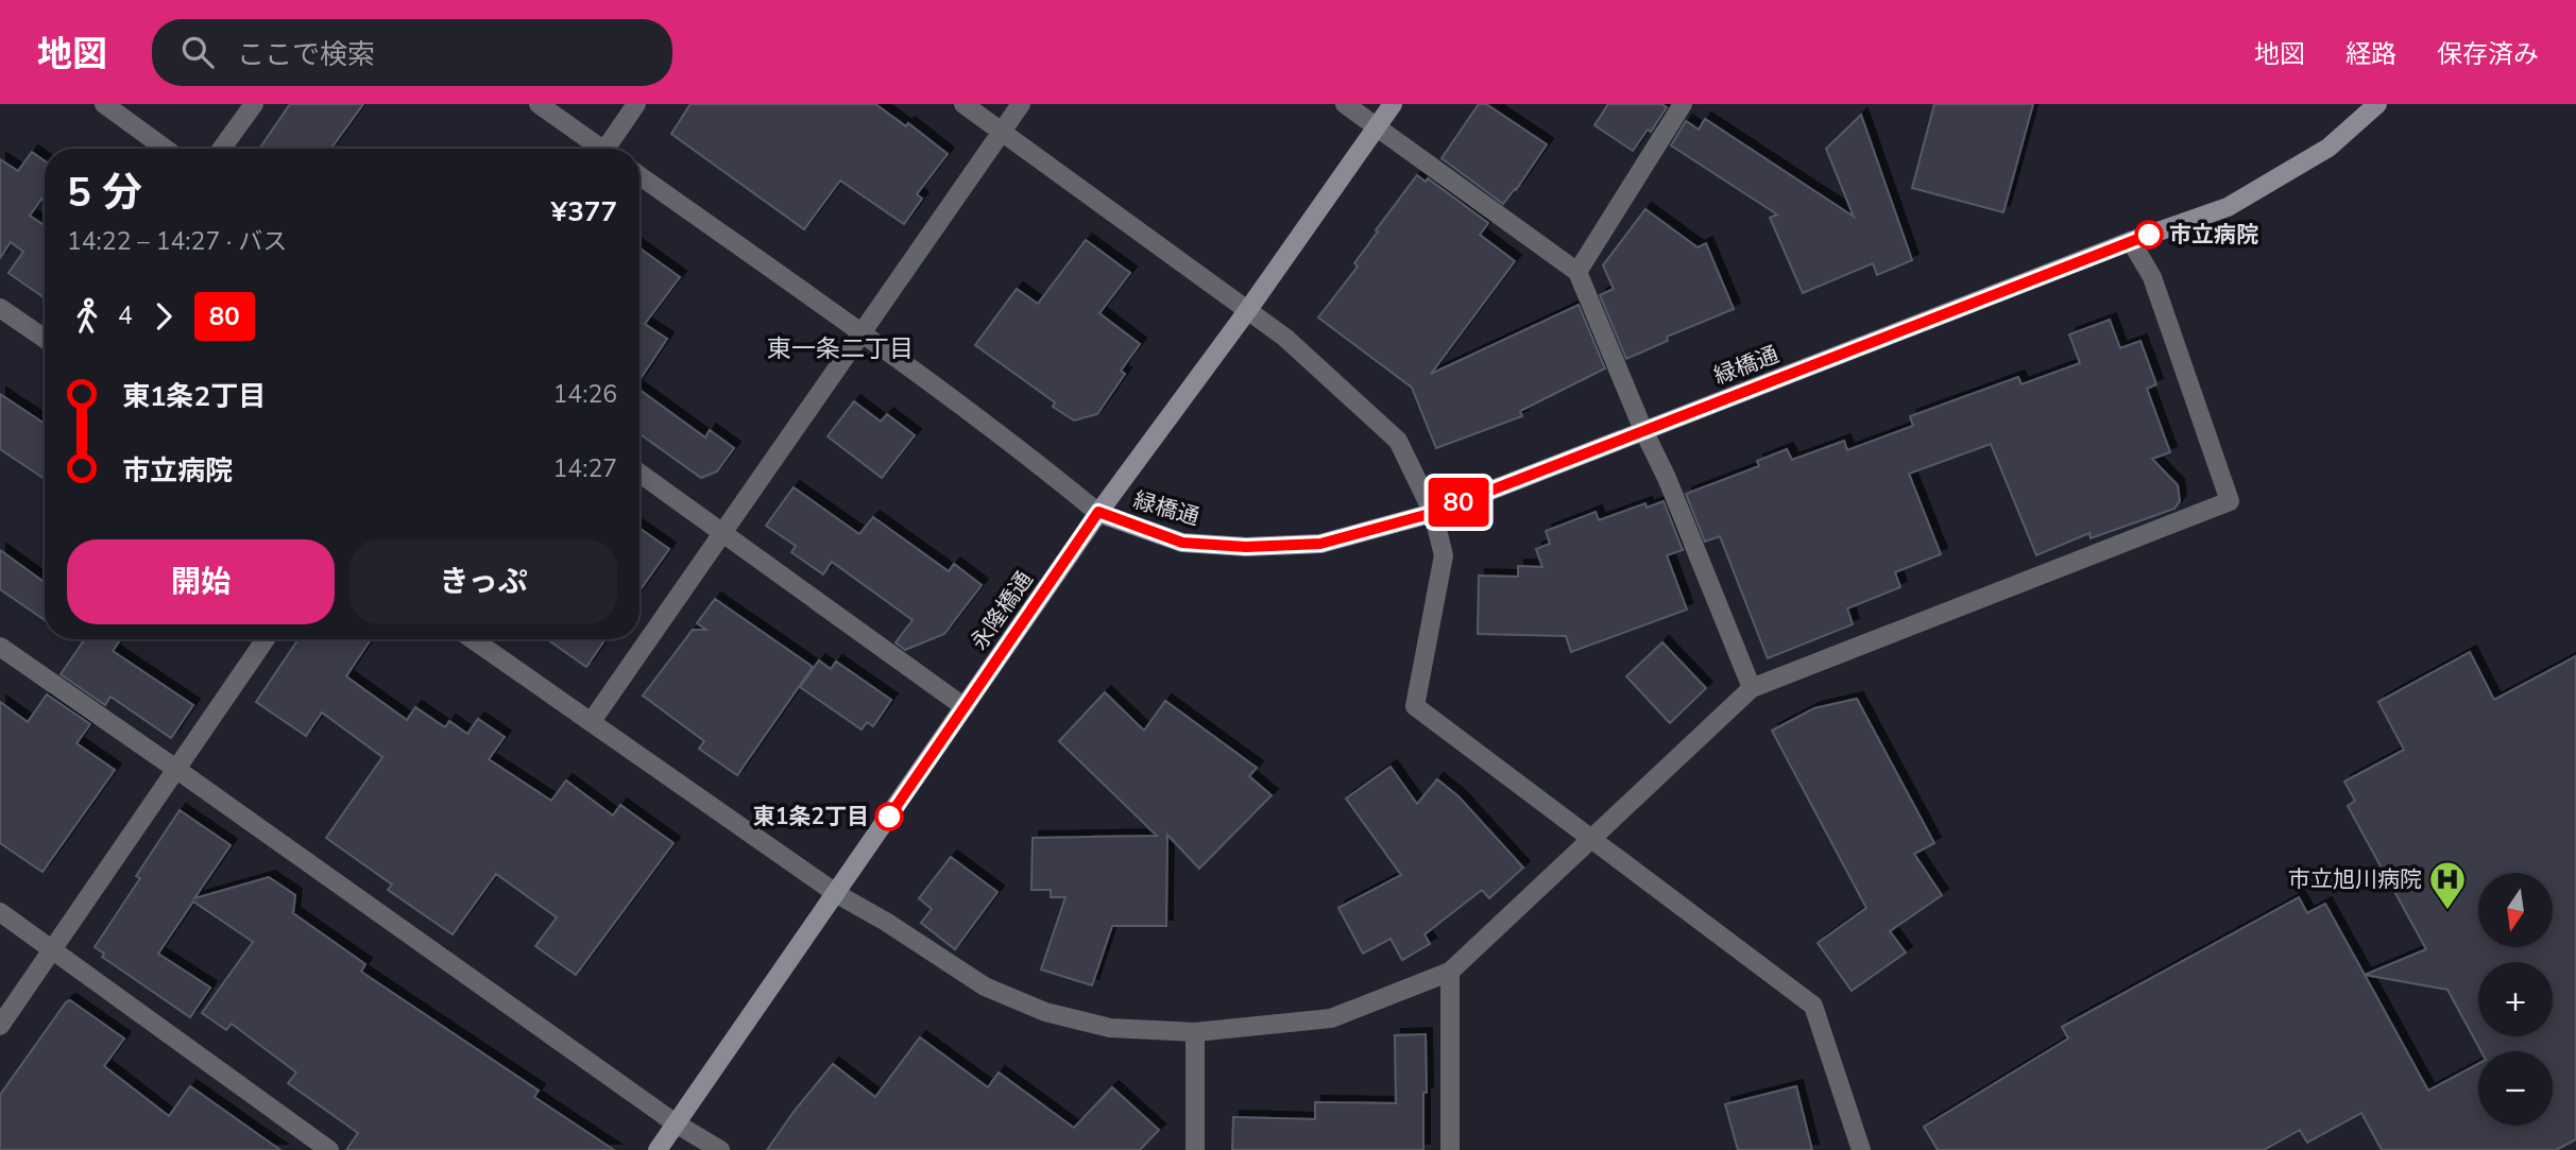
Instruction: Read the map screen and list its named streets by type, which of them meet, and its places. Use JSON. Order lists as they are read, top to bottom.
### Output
{
  "streets": {
    "street": ["緑橋通", "永隆橋通"]
  },
  "crossings": [
    ["緑橋通", "永隆橋通"]
  ],
  "districts": ["東一条二丁目"],
  "places": {
    "other": ["市立病院", "東1条2丁目"],
    "hospital": ["市立旭川病院"]
  },
  "lines": ["bus line 80"],
  "north": "bottom",
  "page": {
    "header": "地図",
    "search": "ここで検索",
    "nav": ["地図", "経路", "保存済み"],
    "on_map": "80",
    "heading": ["5 分", "14:22 – 14:27 · バス", "¥377"],
    "legs": ["4", "80"],
    "list": [
      {
        "name": "東1条2丁目",
        "value": "14:26"
      },
      {
        "name": "市立病院",
        "value": "14:27"
      }
    ],
    "buttons": ["開始", "きっぷ"],
    "map_buttons": ["+", "−"]
  }
}
